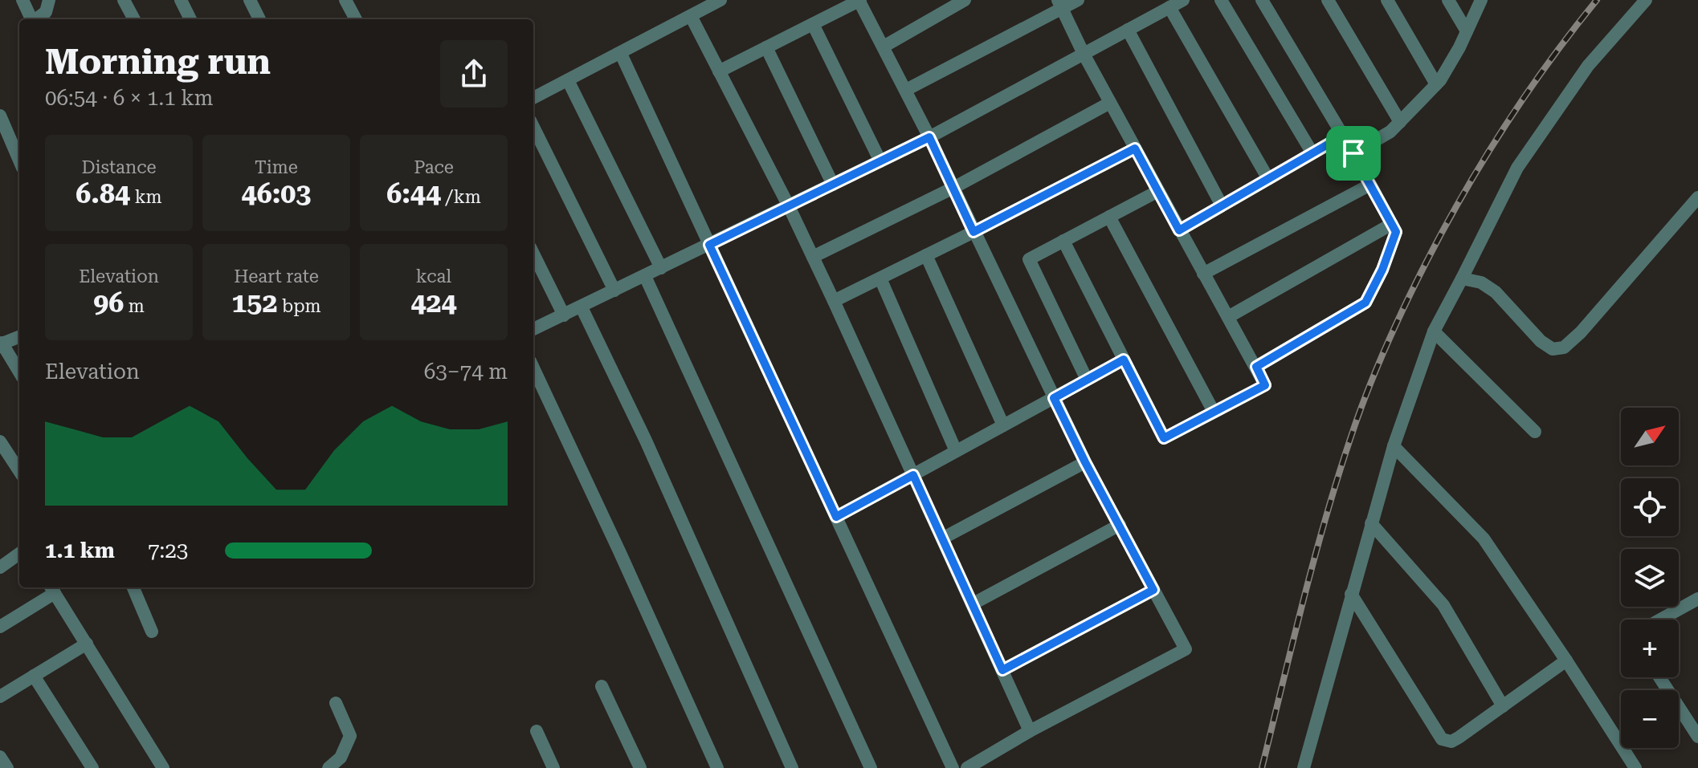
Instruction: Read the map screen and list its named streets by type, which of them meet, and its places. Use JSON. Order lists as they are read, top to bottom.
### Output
{
  "north": "top right",
  "page": {
    "heading": ["Morning run", "06:54 · 6 × 1.1 km"],
    "stats": [
      ["Distance", "6.84 km"],
      ["Time", "46:03"],
      ["Pace", "6:44 /km"],
      ["Elevation", "96 m"],
      ["Heart rate", "152 bpm"],
      ["kcal", "424"]
    ],
    "chart": ["Elevation", "63–74 m"],
    "map_buttons": ["+", "−"],
    "list": [
      {
        "name": "1.1 km",
        "note": "7:23"
      }
    ]
  }
}
